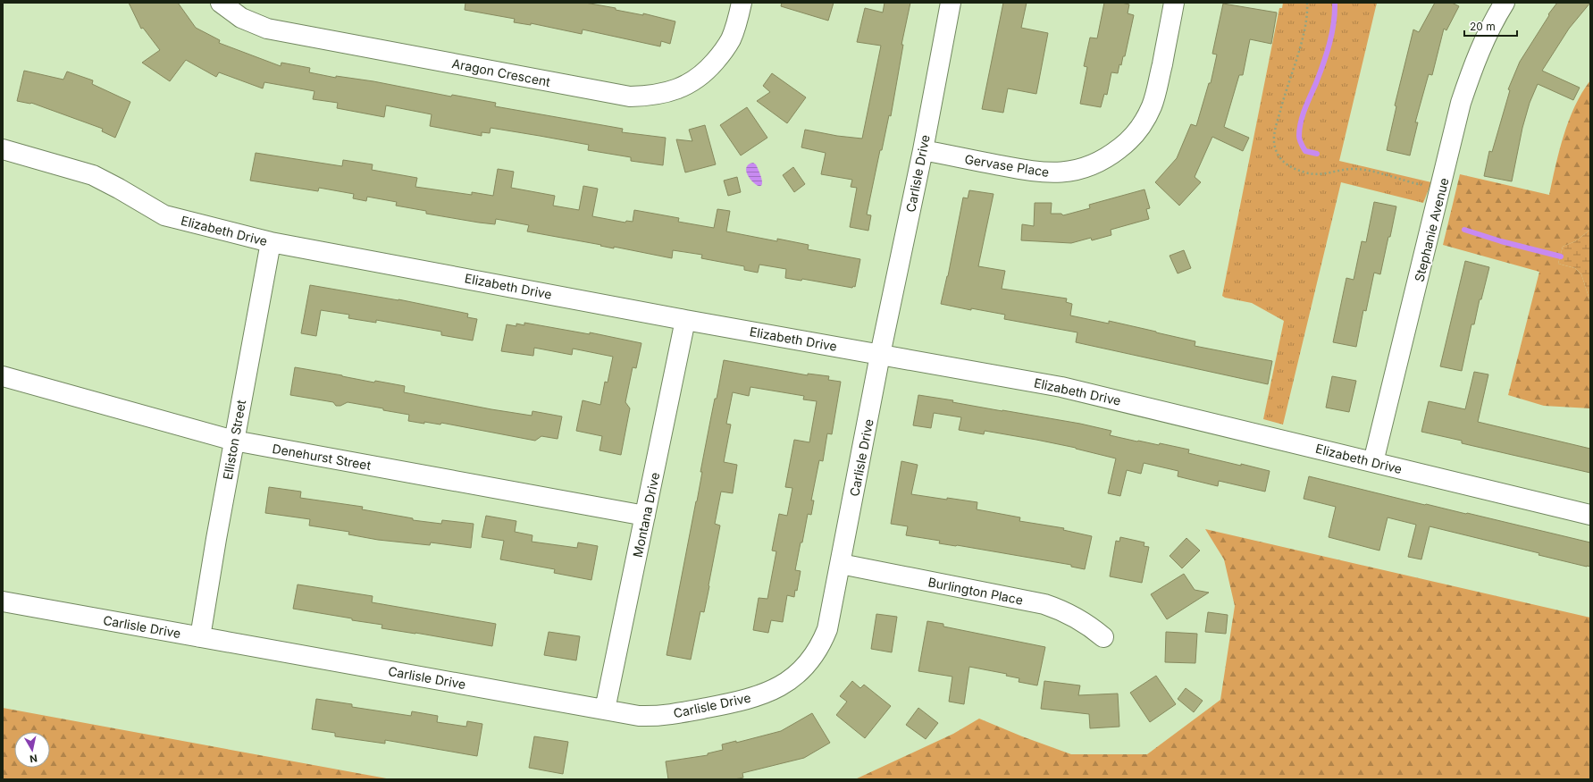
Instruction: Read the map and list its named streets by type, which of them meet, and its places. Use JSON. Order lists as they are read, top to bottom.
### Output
{
  "streets": {
    "street": [
      "Aragon Crescent",
      "Gervase Place",
      "Carlisle Drive",
      "Stephanie Avenue",
      "Elizabeth Drive",
      "Elliston Street",
      "Denehurst Street",
      "Montana Drive",
      "Burlington Place"
    ]
  },
  "crossings": [
    ["Gervase Place", "Carlisle Drive"],
    ["Carlisle Drive", "Elizabeth Drive"],
    ["Carlisle Drive", "Elliston Street"],
    ["Carlisle Drive", "Montana Drive"],
    ["Carlisle Drive", "Burlington Place"],
    ["Stephanie Avenue", "Elizabeth Drive"],
    ["Elizabeth Drive", "Elliston Street"],
    ["Elizabeth Drive", "Montana Drive"],
    ["Elliston Street", "Denehurst Street"],
    ["Denehurst Street", "Montana Drive"]
  ],
  "scale_bar": "20 m",
  "north": "bottom"
}
